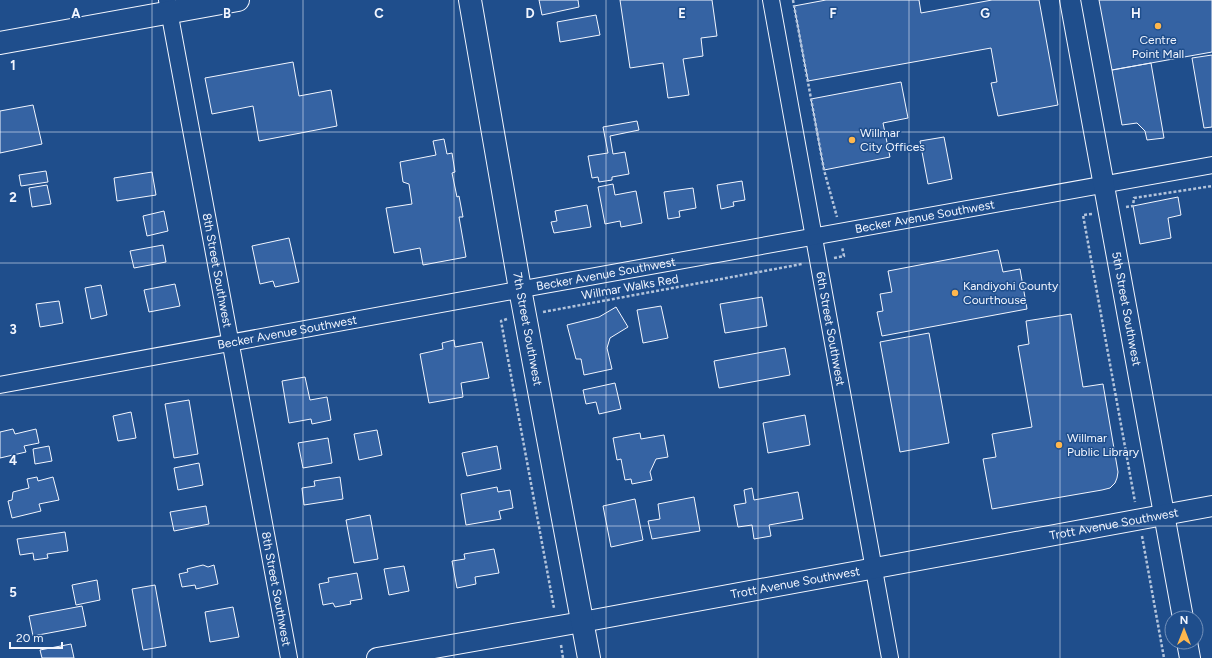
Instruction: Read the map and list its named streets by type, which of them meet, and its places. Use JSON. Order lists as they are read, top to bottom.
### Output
{
  "streets": {
    "main road": ["7th Street Southwest"],
    "street": [
      "Becker Avenue Southwest",
      "8th Street Southwest",
      "5th Street Southwest",
      "6th Street Southwest",
      "Trott Avenue Southwest"
    ],
    "path": ["Willmar Walks Red"]
  },
  "crossings": [
    ["Becker Avenue Southwest", "8th Street Southwest"],
    ["Becker Avenue Southwest", "Willmar Walks Red"],
    ["Becker Avenue Southwest", "5th Street Southwest"],
    ["Becker Avenue Southwest", "7th Street Southwest"],
    ["Becker Avenue Southwest", "6th Street Southwest"],
    ["Willmar Walks Red", "7th Street Southwest"],
    ["Willmar Walks Red", "6th Street Southwest"],
    ["Willmar Walks Red", "Trott Avenue Southwest"],
    ["5th Street Southwest", "Trott Avenue Southwest"],
    ["7th Street Southwest", "Trott Avenue Southwest"],
    ["6th Street Southwest", "Trott Avenue Southwest"]
  ],
  "places": [
    "Centre Point Mall",
    "Willmar City Offices",
    "Kandiyohi County Courthouse",
    "Willmar Public Library"
  ],
  "scale_bar": "20 m",
  "north": "top",
  "grid": {
    "columns": [
      "A",
      "B",
      "C",
      "D",
      "E",
      "F",
      "G",
      "H"
    ],
    "rows": [
      "1",
      "2",
      "3",
      "4",
      "5"
    ]
  }
}
